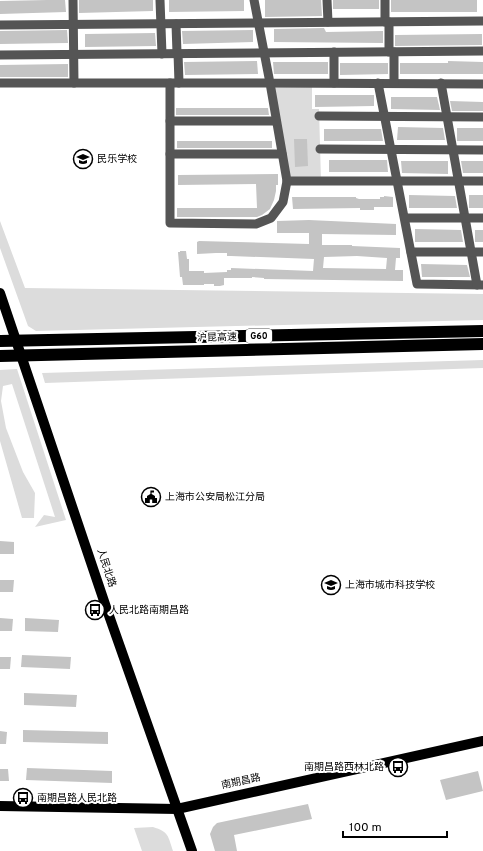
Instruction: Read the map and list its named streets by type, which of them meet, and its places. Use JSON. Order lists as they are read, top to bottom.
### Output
{
  "streets": {
    "highway": ["G60", "沪昆高速"],
    "main road": ["人民北路", "南期昌路"]
  },
  "crossings": [
    ["人民北路", "南期昌路"]
  ],
  "places": {
    "school or university": ["民乐学校", "上海市城市科技学校"],
    "public building": ["上海市公安局松江分局"],
    "bus stop": ["人民北路南期昌路", "南期昌路西林北路", "南期昌路人民北路"]
  },
  "scale_bar": "100 m"
}
